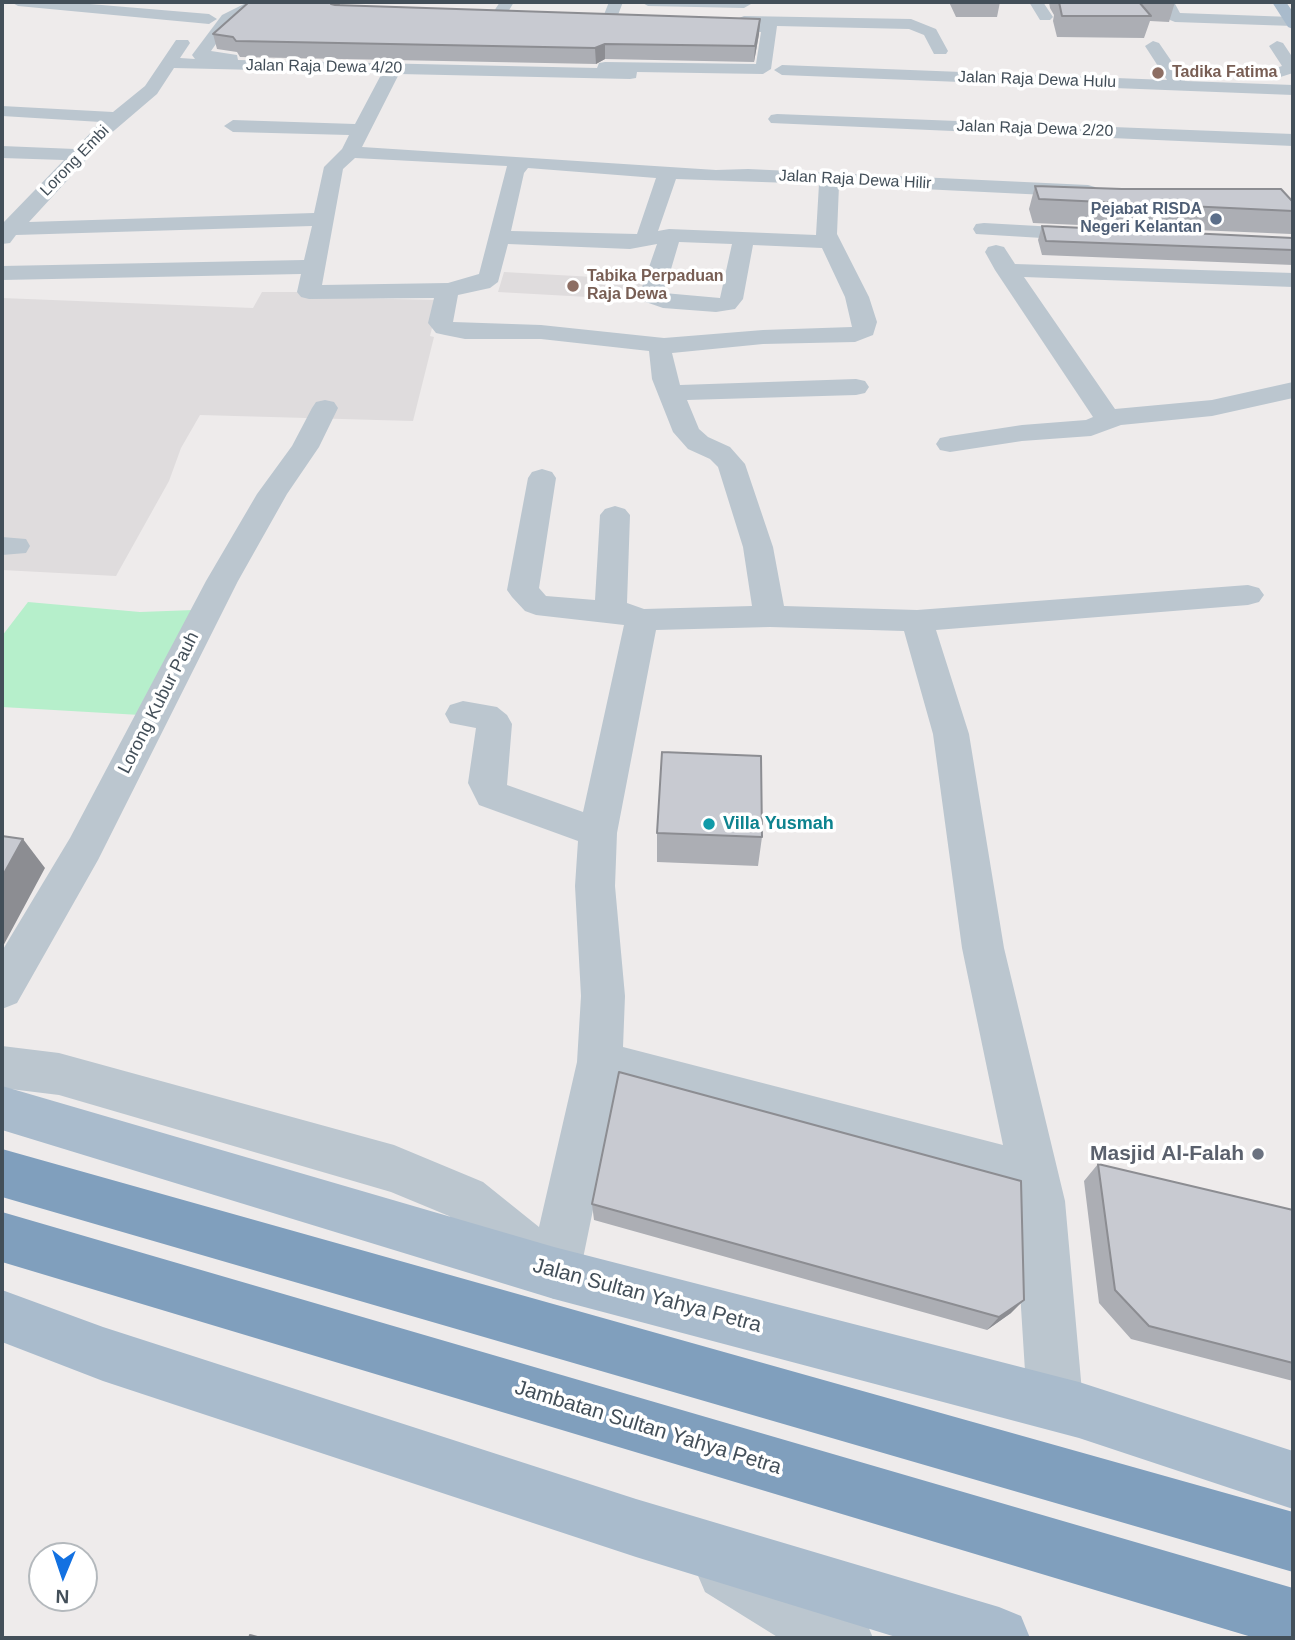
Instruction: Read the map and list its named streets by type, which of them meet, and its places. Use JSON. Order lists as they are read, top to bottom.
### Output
{
  "streets": {
    "highway": ["Jambatan Sultan Yahya Petra"],
    "main road": ["Jalan Sultan Yahya Petra"],
    "street": [
      "Jalan Raja Dewa 4/20",
      "Jalan Raja Dewa Hulu",
      "Jalan Raja Dewa 2/20",
      "Lorong Embi",
      "Jalan Raja Dewa Hilir",
      "Lorong Kubur Pauh"
    ]
  },
  "crossings": [
    ["Jalan Raja Dewa 4/20", "Jalan Raja Dewa Hulu"],
    ["Jalan Raja Dewa 4/20", "Jalan Raja Dewa 2/20"],
    ["Jalan Raja Dewa 4/20", "Lorong Embi"],
    ["Jalan Raja Dewa Hulu", "Jalan Raja Dewa 2/20"]
  ],
  "places": [
    "Tadika Fatima",
    "Pejabat RISDA Negeri Kelantan",
    "Tabika Perpaduan Raja Dewa",
    "Villa Yusmah",
    "Masjid Al-Falah"
  ],
  "north": "bottom"
}
